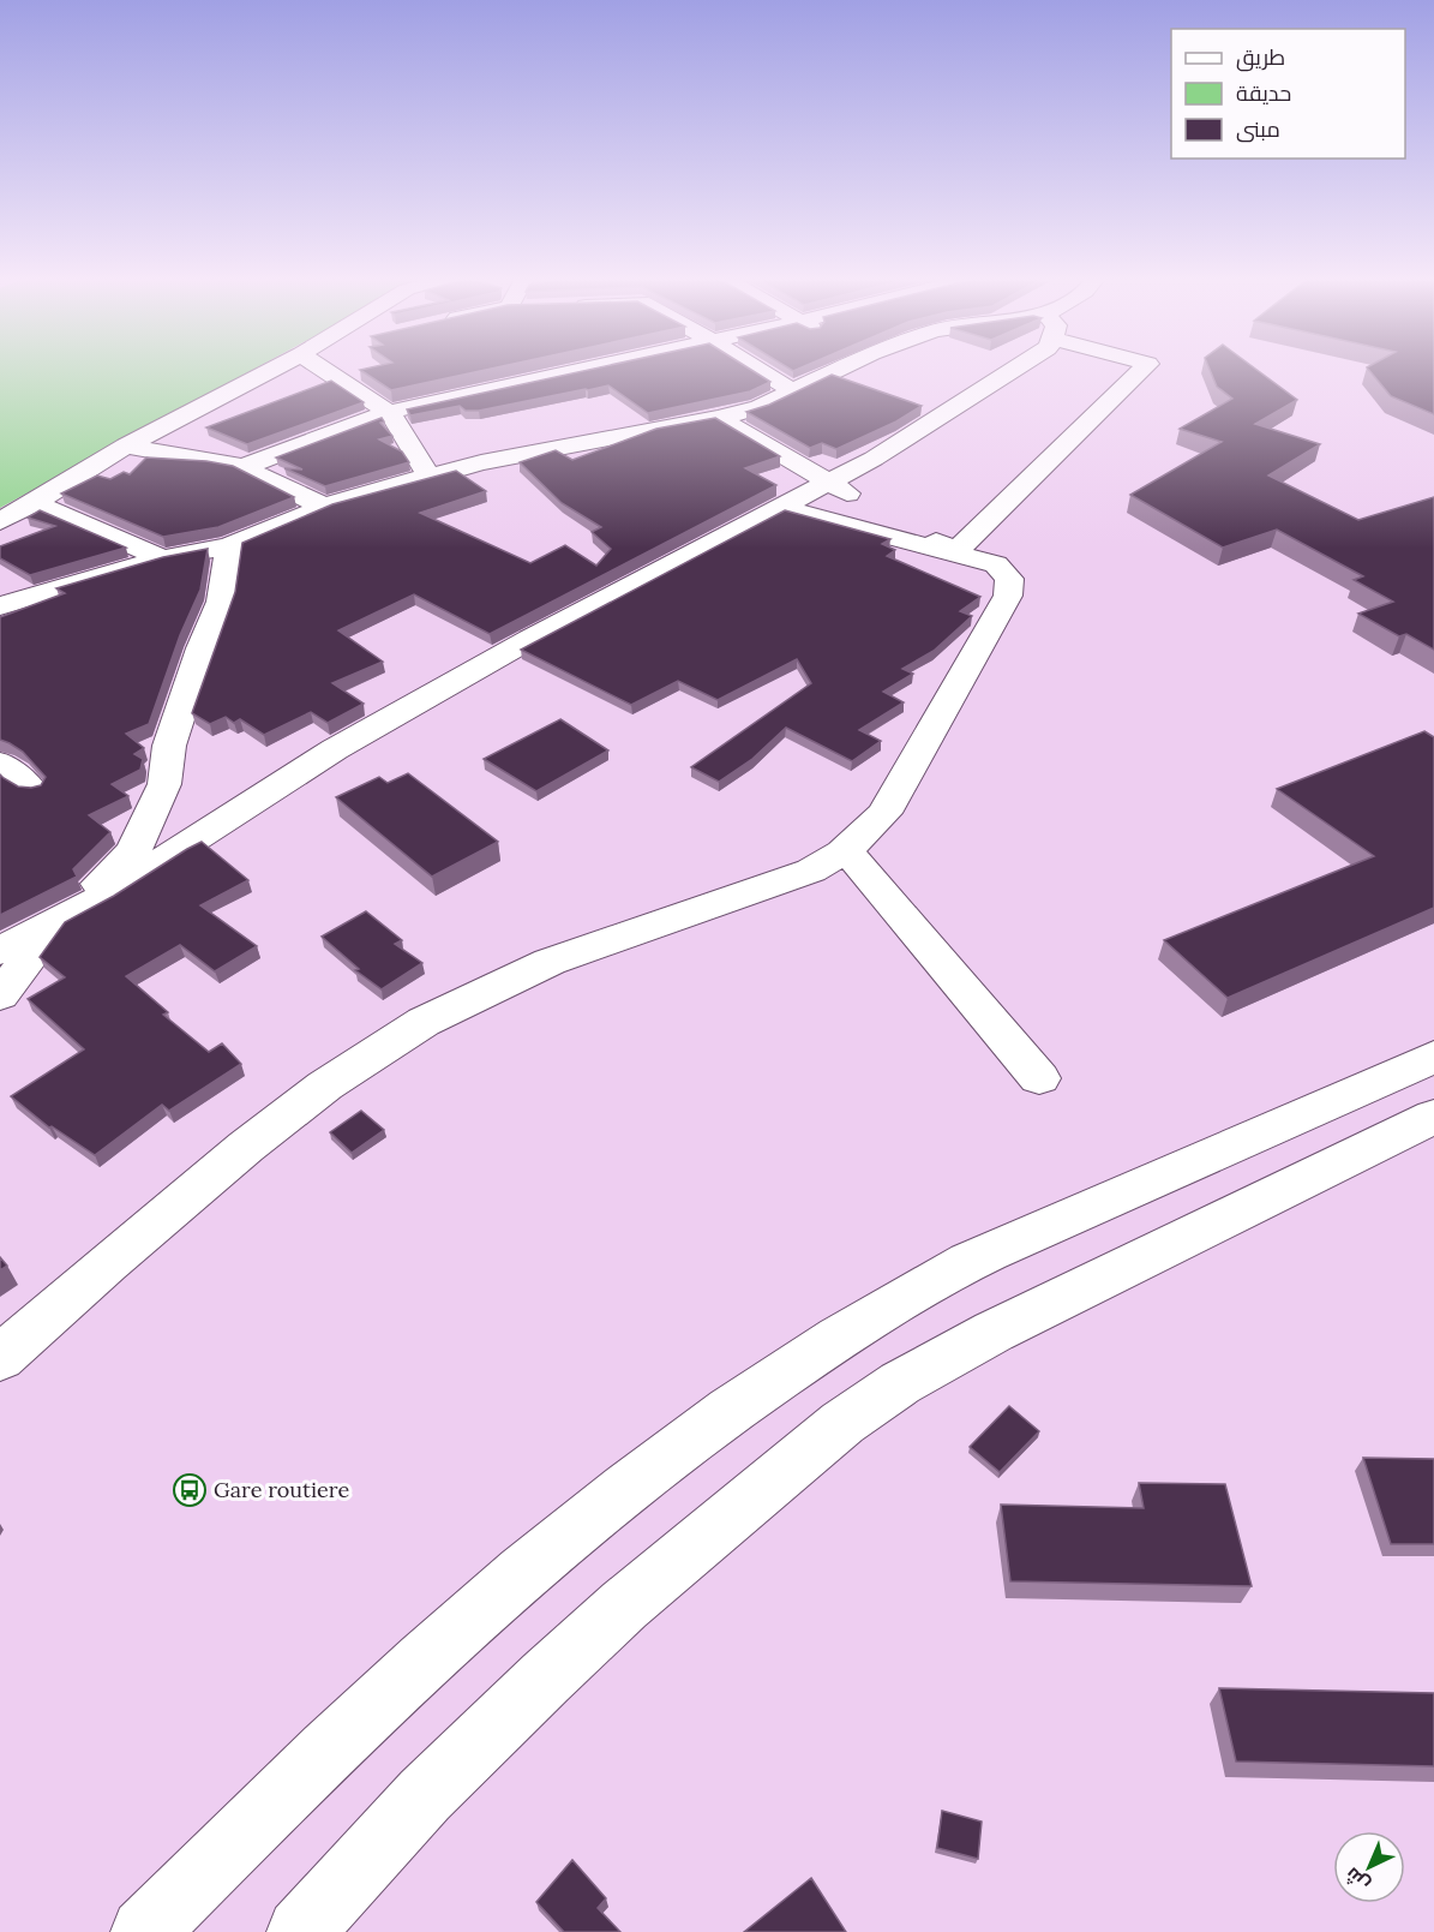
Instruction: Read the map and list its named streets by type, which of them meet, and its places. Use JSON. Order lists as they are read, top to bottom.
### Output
{
  "places": {
    "bus stop": ["Gare routiere"]
  },
  "legend": ["طريق", "حديقة", "مبنى"],
  "north": "bottom left"
}
